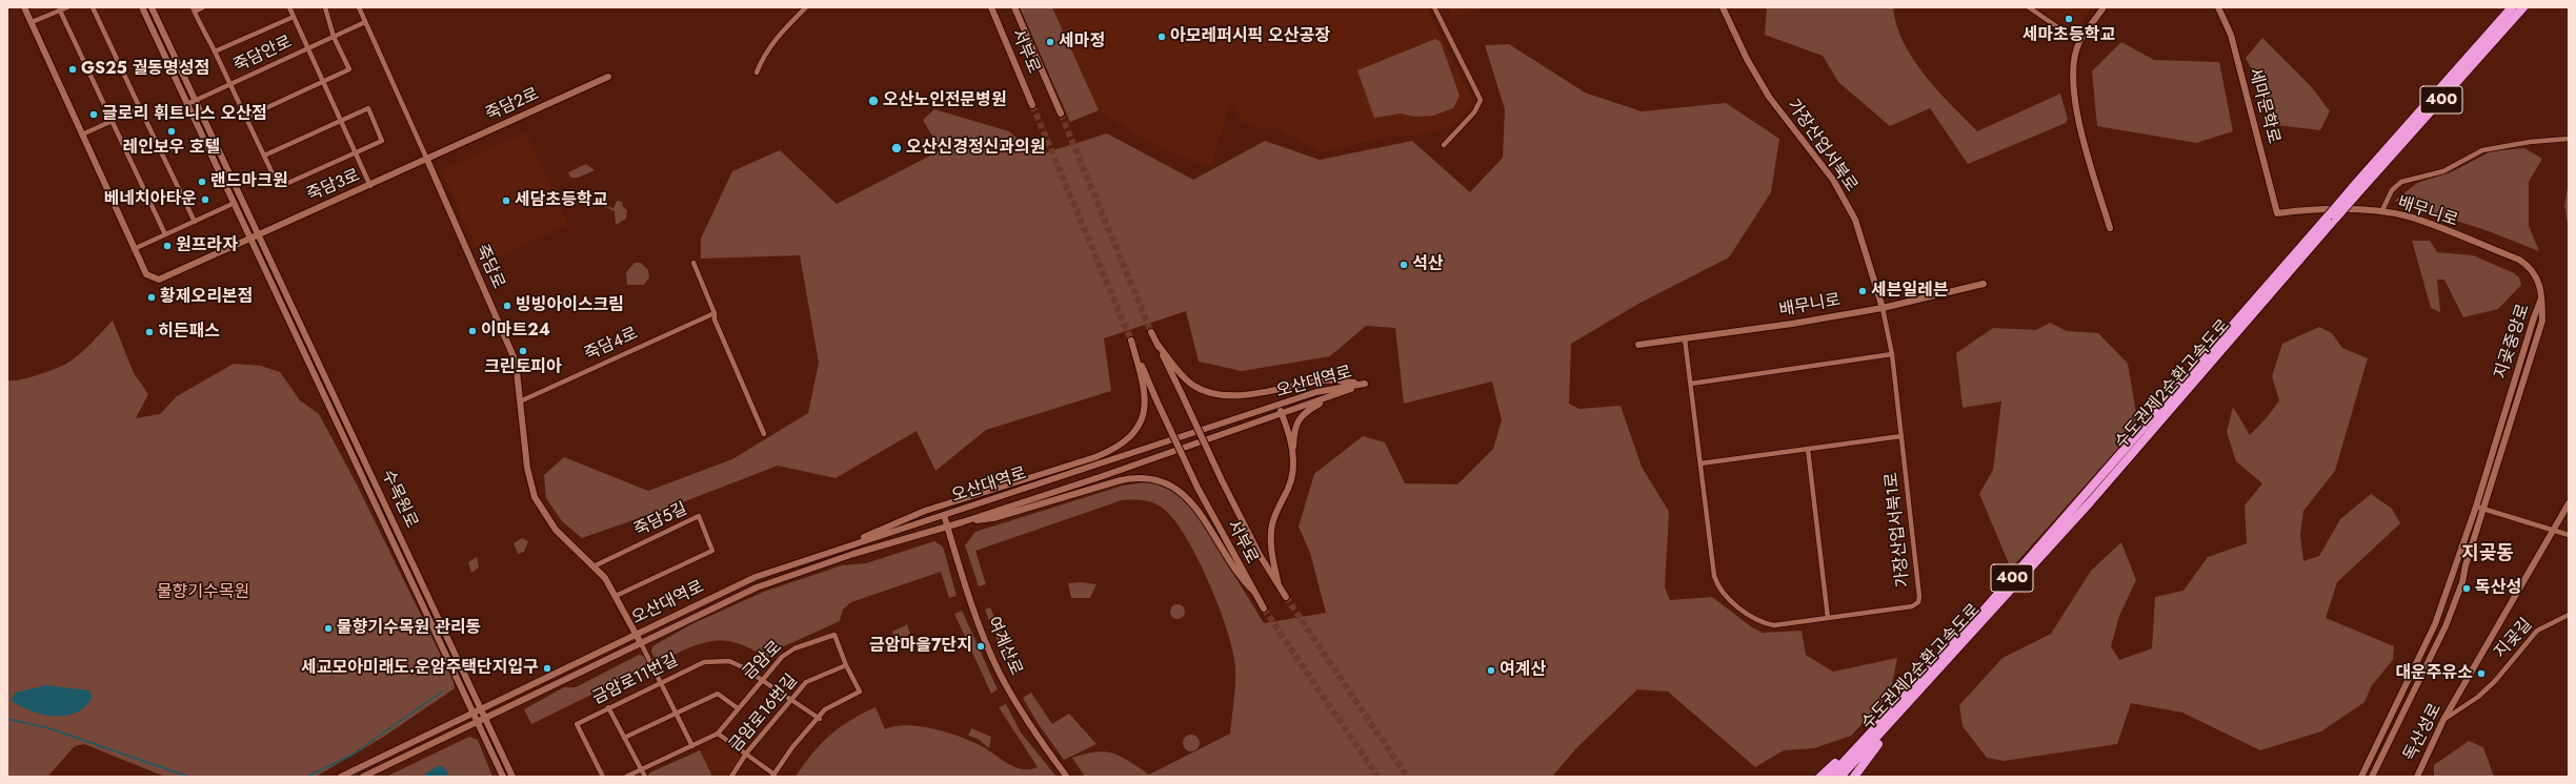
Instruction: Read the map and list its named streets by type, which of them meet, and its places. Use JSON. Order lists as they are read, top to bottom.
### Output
{
  "streets": {
    "highway": ["400", "수도권제2순환고속도로"],
    "street": [
      "서부로",
      "죽담안로",
      "죽담2로",
      "세마문학로",
      "가장산업서북로",
      "죽담3로",
      "배무니로",
      "죽담로",
      "지곶중앙로",
      "죽담4로",
      "오산대역로",
      "수목원로",
      "죽담5길",
      "가장산업서북1로",
      "지곶길",
      "여계산로",
      "금암로",
      "금암로11번길",
      "금암로16번길",
      "독산성로"
    ]
  },
  "crossings": [
    ["서부로", "오산대역로"],
    ["죽담안로", "죽담3로"],
    ["죽담안로", "죽담로"],
    ["죽담안로", "수목원로"],
    ["죽담2로", "죽담3로"],
    ["죽담2로", "죽담로"],
    ["세마문학로", "배무니로"],
    ["가장산업서북로", "배무니로"],
    ["가장산업서북로", "가장산업서북1로"],
    ["죽담3로", "죽담로"],
    ["죽담3로", "수목원로"],
    ["배무니로", "지곶중앙로"],
    ["배무니로", "가장산업서북1로"],
    ["죽담로", "죽담4로"],
    ["죽담로", "오산대역로"],
    ["죽담로", "죽담5길"],
    ["오산대역로", "수목원로"],
    ["오산대역로", "여계산로"],
    ["지곶길", "독산성로"],
    ["금암로", "금암로11번길"],
    ["금암로", "금암로16번길"],
    ["금암로11번길", "금암로16번길"]
  ],
  "districts": ["지곶동"],
  "parks": ["물향기수목원"],
  "places": [
    "세마초등학교",
    "아모레퍼시픽 오산공장",
    "세마정",
    "GS25 궐동명성점",
    "오산노인전문병원",
    "글로리 휘트니스 오산점",
    "레인보우 호텔",
    "오산신경정신과의원",
    "랜드마크원",
    "베네치아타운",
    "세담초등학교",
    "원프라자",
    "석산",
    "세븐일레븐",
    "황제오리본점",
    "빙빙아이스크림",
    "이마트24",
    "히든패스",
    "크린토피아",
    "독산성",
    "물향기수목원 관리동",
    "금암마을7단지",
    "세교모아미래도.운암주택단지입구",
    "여계산",
    "대운주유소"
  ]
}
